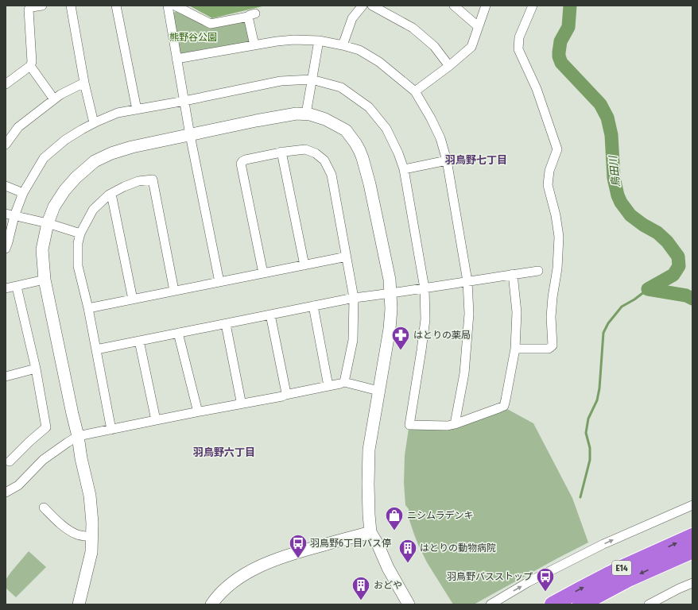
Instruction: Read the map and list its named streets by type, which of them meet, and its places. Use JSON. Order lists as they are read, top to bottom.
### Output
{
  "streets": {
    "highway": ["E14"]
  },
  "districts": ["羽鳥野七丁目", "羽鳥野六丁目"],
  "water": ["鳥田川"],
  "parks": ["熊野谷公園"],
  "places": {
    "pharmacy": ["はとりの薬局"],
    "shop": ["ニシムラデンキ"],
    "bus stop": ["羽鳥野6丁目バス停", "羽鳥野バスストップ"],
    "building": ["はとりの動物病院", "おどや"]
  }
}
